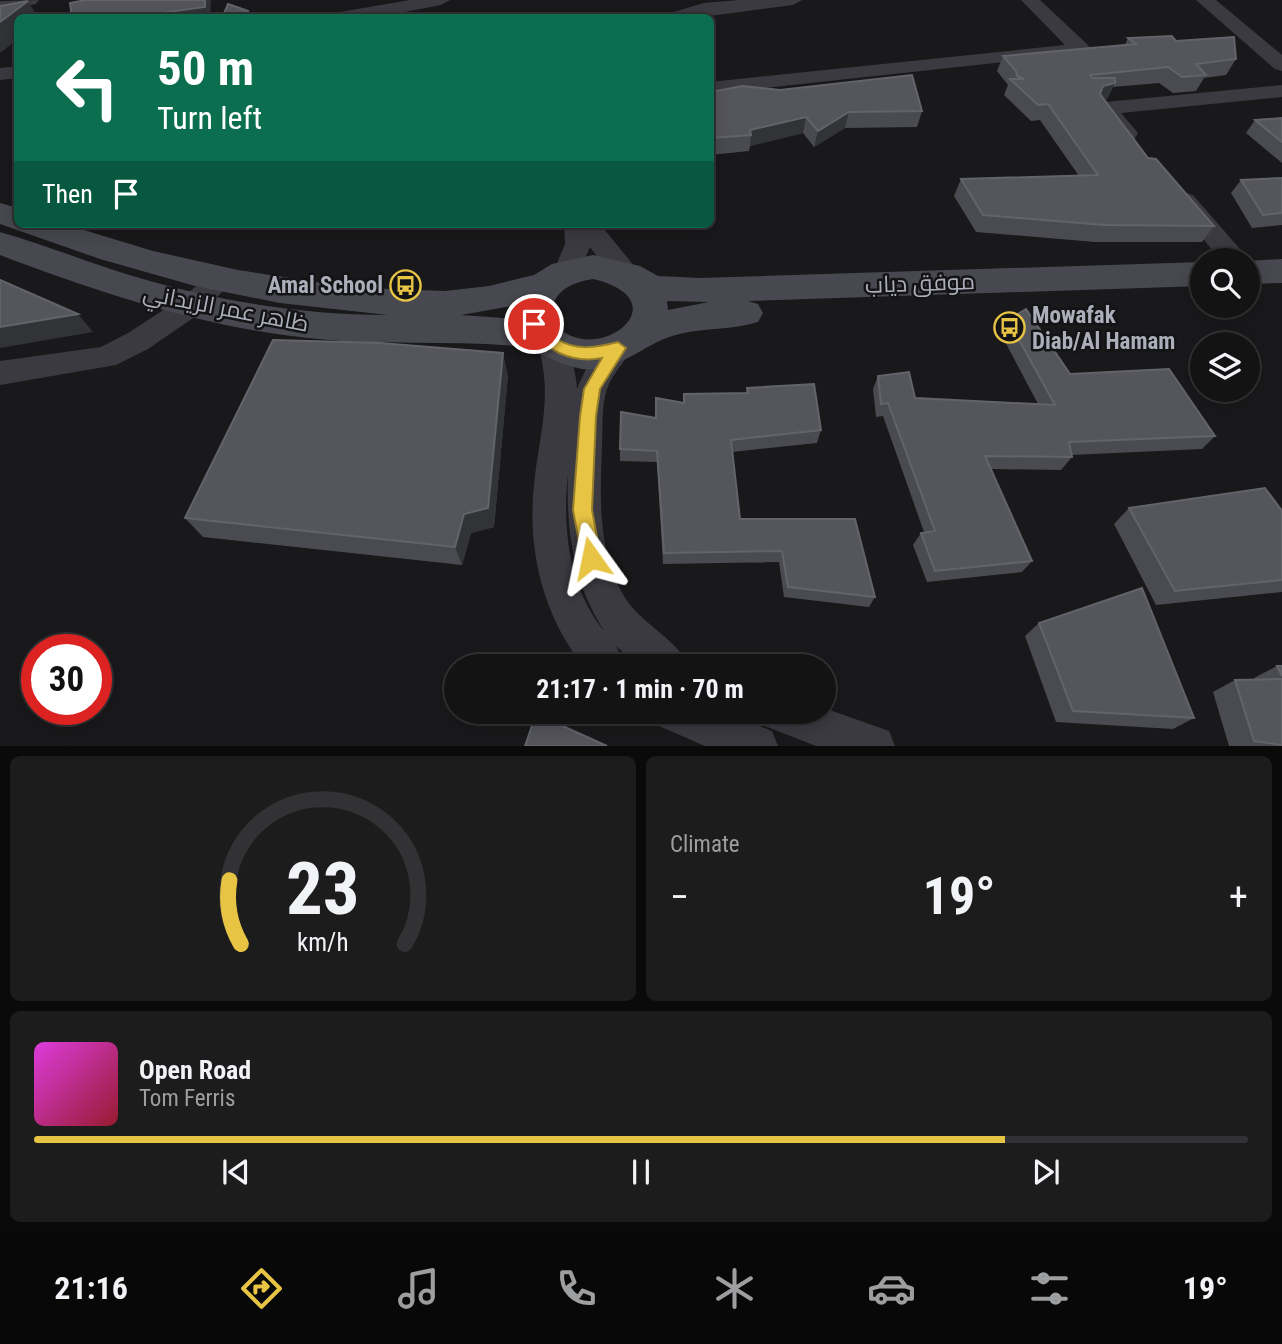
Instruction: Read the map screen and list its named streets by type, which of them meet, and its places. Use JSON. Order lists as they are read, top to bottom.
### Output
{
  "streets": {
    "main road": ["موفق دياب", "ظاهر عمر الزيداني"]
  },
  "crossings": [
    ["موفق دياب", "ظاهر عمر الزيداني"]
  ],
  "places": {
    "bus stop": ["Amal School", "Mowafak Diab/Al Hamam"]
  },
  "page": {
    "turn": ["50 m", "Turn left"],
    "then": "Then",
    "limit": "30",
    "trip": "21:17 · 1 min · 70 m",
    "tile": "Climate",
    "heat": ["−", "19°", "+"],
    "song": ["Open Road", "Tom Ferris"],
    "tabs": ["21:16", "19°"],
    "gauge": ["23", "km/h"]
  }
}
